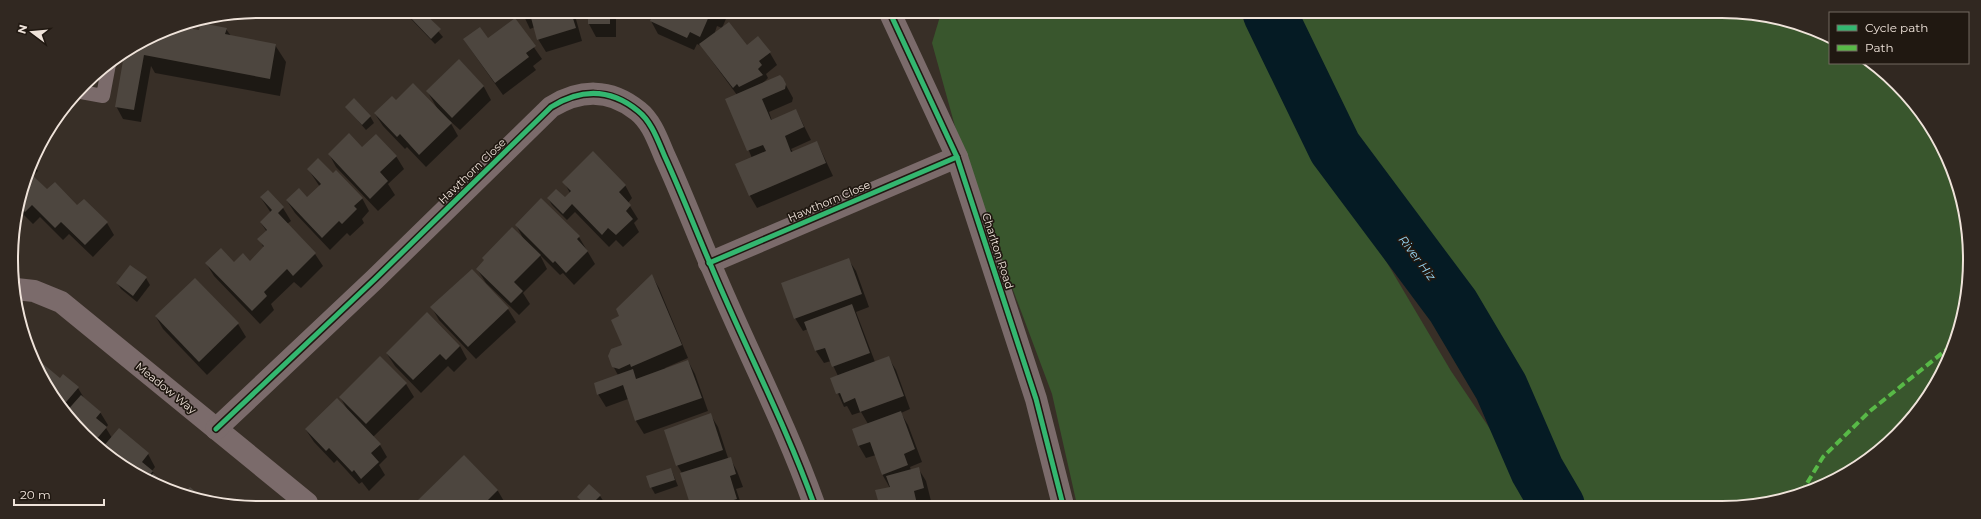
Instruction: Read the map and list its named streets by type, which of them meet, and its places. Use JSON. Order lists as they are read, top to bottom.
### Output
{
  "streets": {
    "street": ["Hawthorn Close", "Charlton Road", "Meadow Way"]
  },
  "crossings": [
    ["Hawthorn Close", "Charlton Road"],
    ["Hawthorn Close", "Meadow Way"]
  ],
  "water": ["River Hiz"],
  "legend": ["Cycle path", "Path"],
  "scale_bar": "20 m",
  "north": "left"
}
